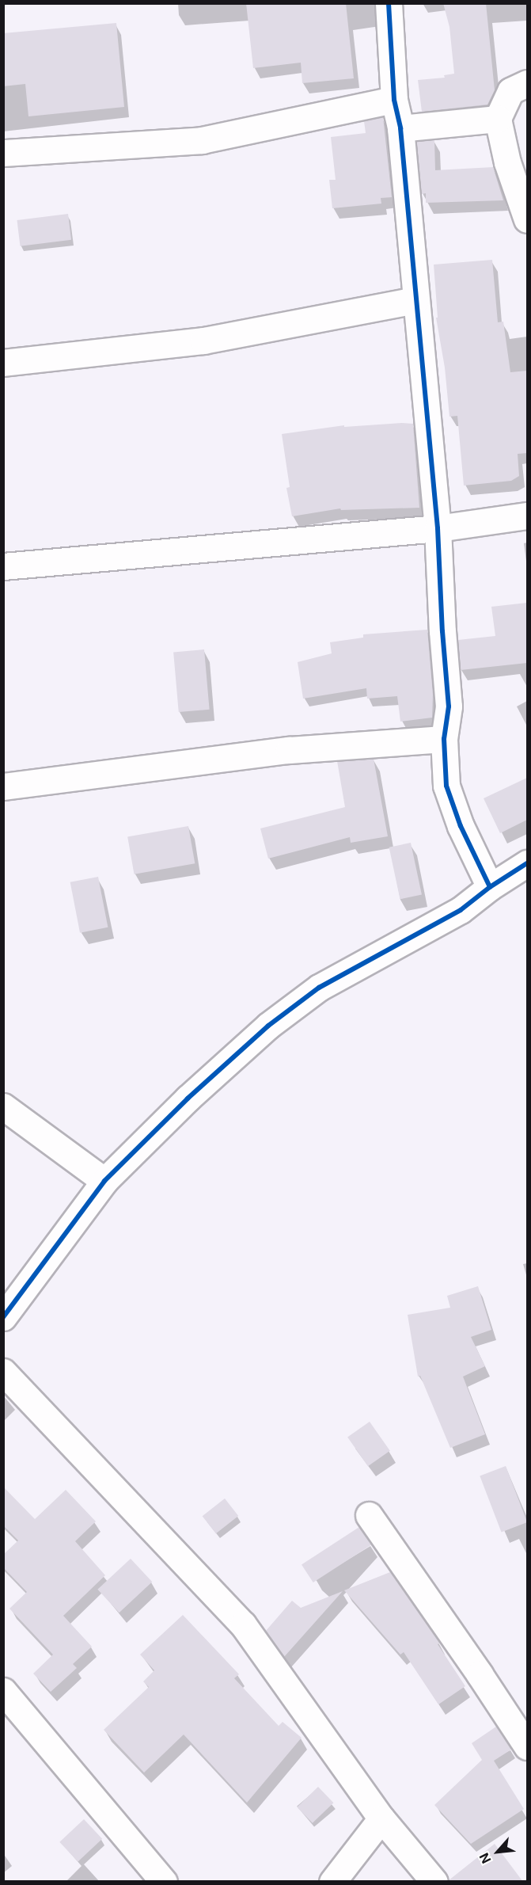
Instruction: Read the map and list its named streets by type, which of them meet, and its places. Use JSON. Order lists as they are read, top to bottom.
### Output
{
  "north": "bottom left"
}
